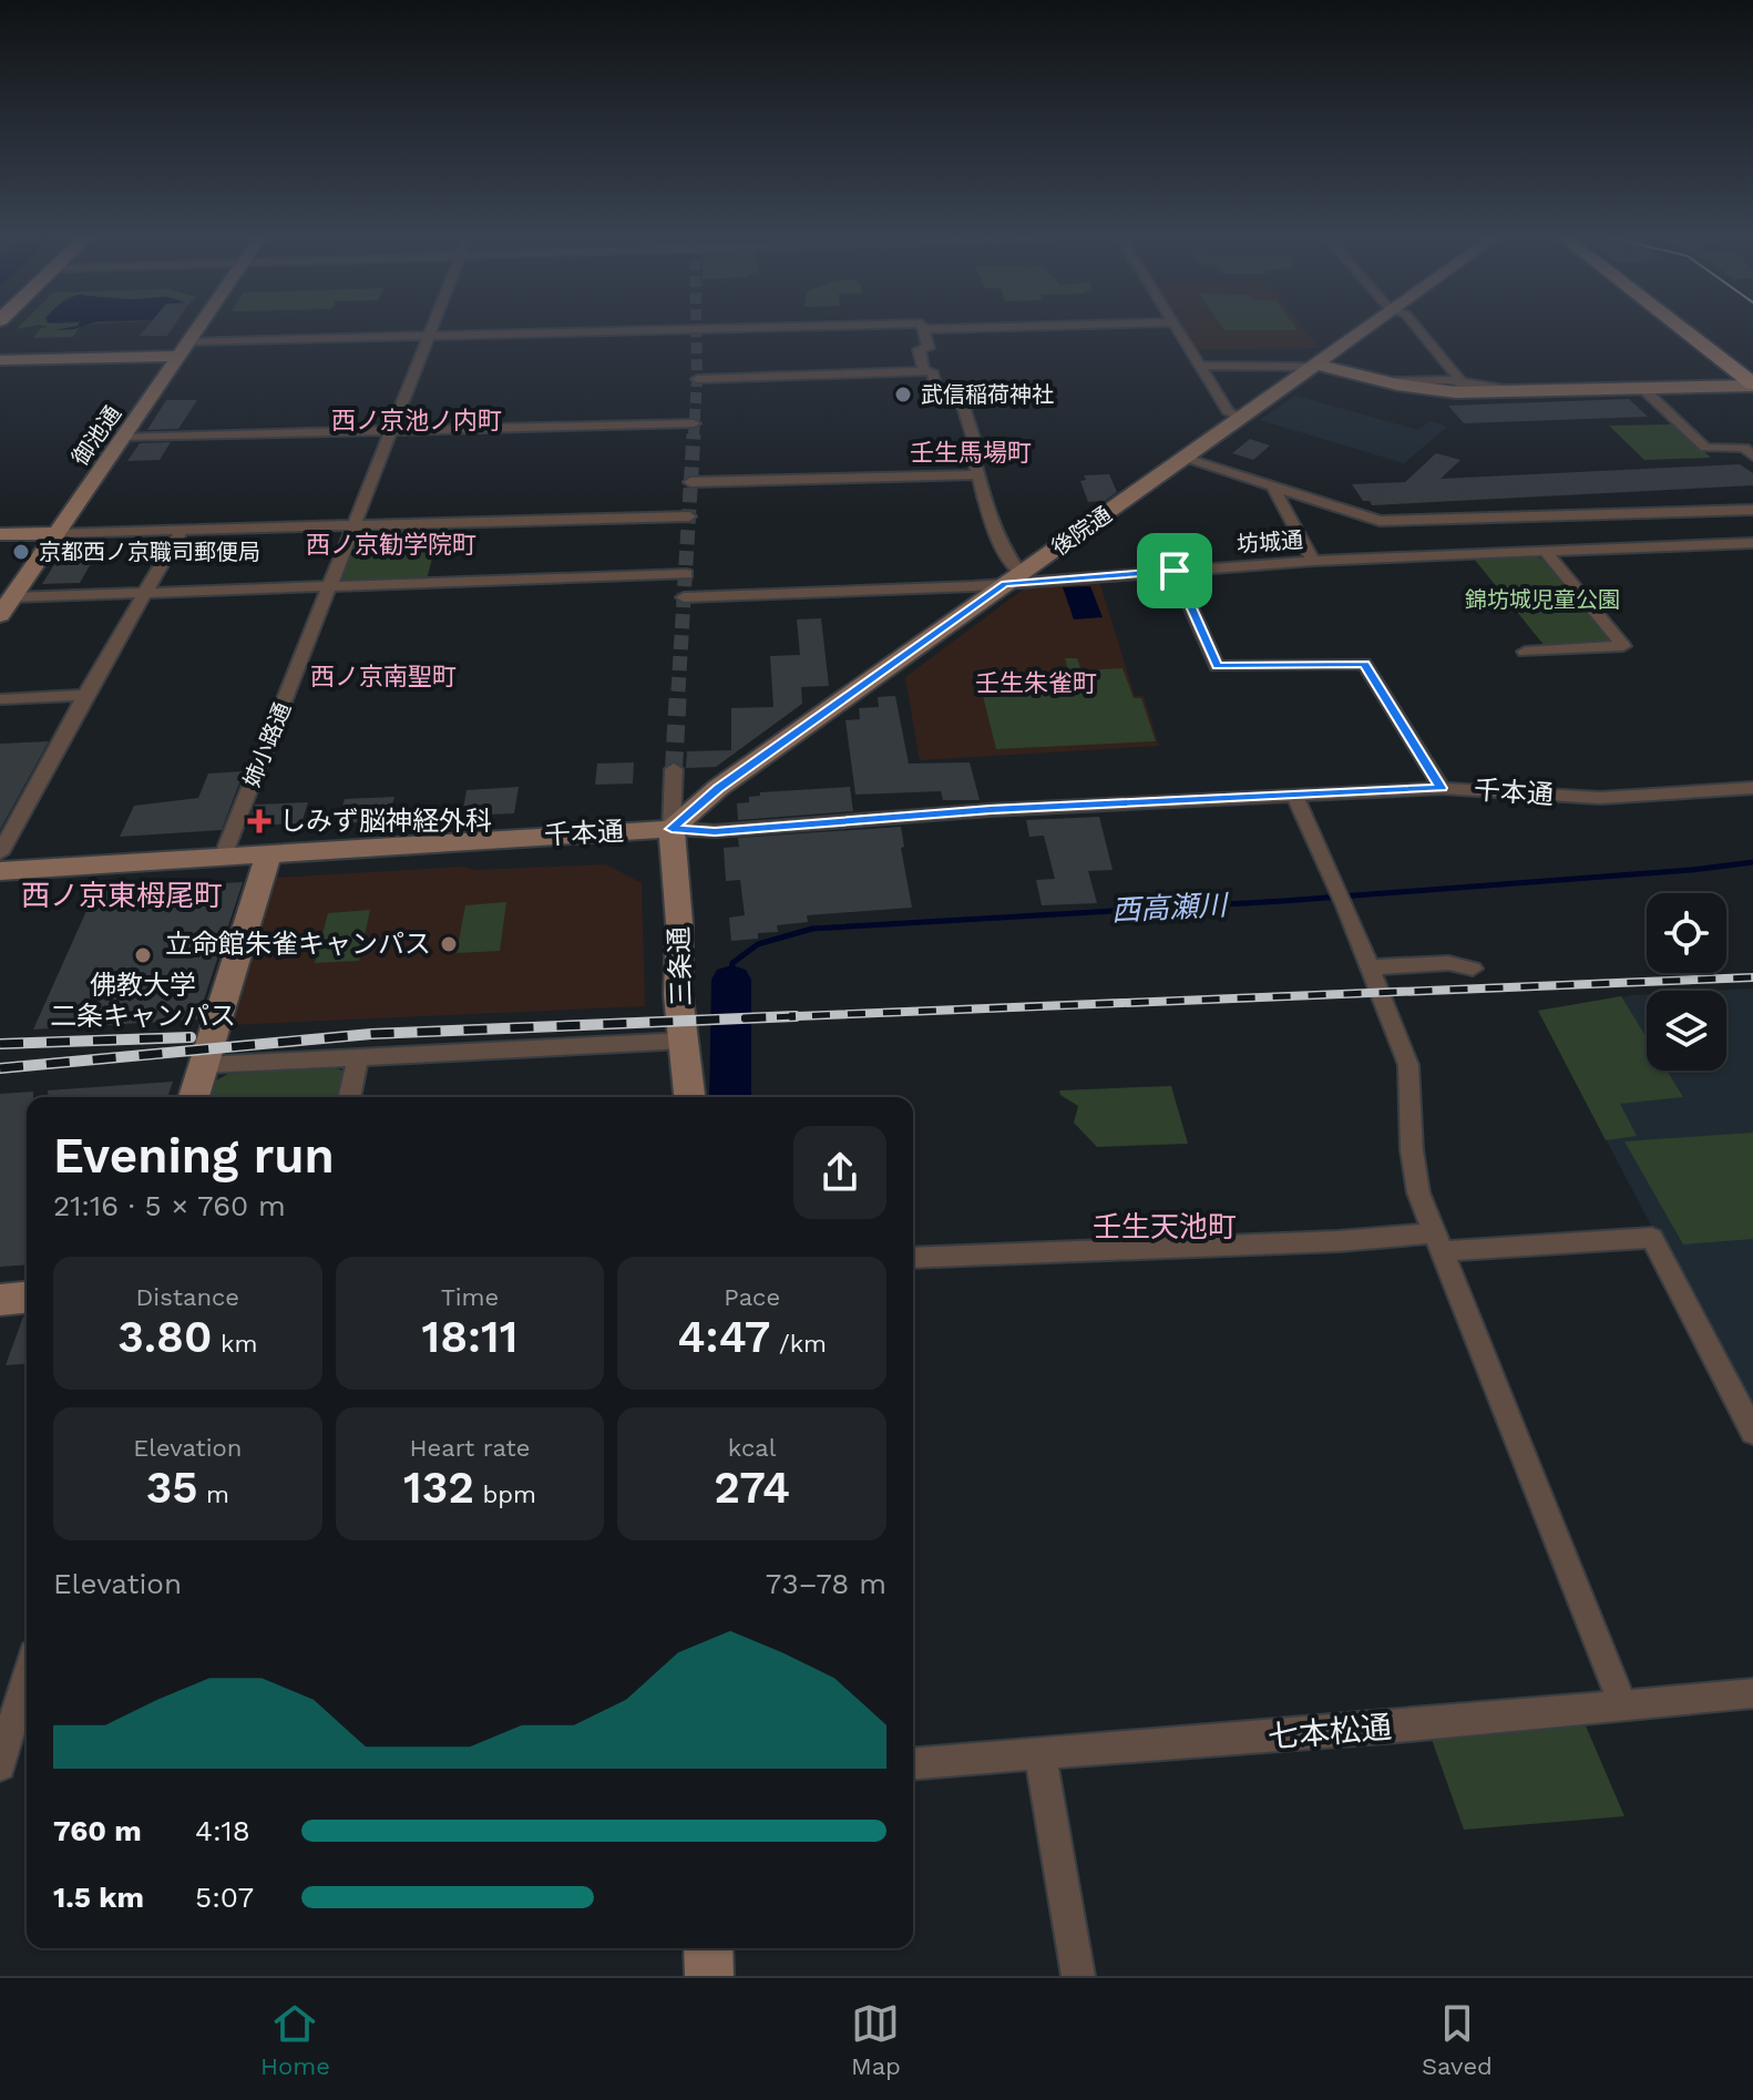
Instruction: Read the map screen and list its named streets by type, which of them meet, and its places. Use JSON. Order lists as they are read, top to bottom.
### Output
{
  "streets": {
    "street": [
      "御池通",
      "後院通",
      "坊城通",
      "姉小路通",
      "千本通",
      "三条通",
      "七本松通"
    ]
  },
  "crossings": [
    ["後院通", "坊城通"],
    ["後院通", "千本通"],
    ["後院通", "三条通"],
    ["姉小路通", "千本通"],
    ["千本通", "三条通"]
  ],
  "districts": [
    "西ノ京池ノ内町",
    "壬生馬場町",
    "西ノ京勧学院町",
    "西ノ京南聖町",
    "壬生朱雀町",
    "西ノ京東栂尾町",
    "壬生天池町"
  ],
  "water": ["西高瀬川"],
  "parks": ["錦坊城児童公園"],
  "places": {
    "other": [
      "武信稲荷神社",
      "京都西ノ京職司郵便局",
      "立命館朱雀キャンパス",
      "佛教大学 二条キャンパス"
    ],
    "health": ["しみず脳神経外科"]
  },
  "page": {
    "heading": ["Evening run", "21:16 · 5 × 760 m"],
    "stats": [
      ["Distance", "3.80 km"],
      ["Time", "18:11"],
      ["Pace", "4:47 /km"],
      ["Elevation", "35 m"],
      ["Heart rate", "132 bpm"],
      ["kcal", "274"]
    ],
    "chart": ["Elevation", "73–78 m"],
    "list": [
      {
        "name": "760 m",
        "note": "4:18"
      },
      {
        "name": "1.5 km",
        "note": "5:07"
      }
    ],
    "tabs": ["Home", "Map", "Saved"]
  }
}
